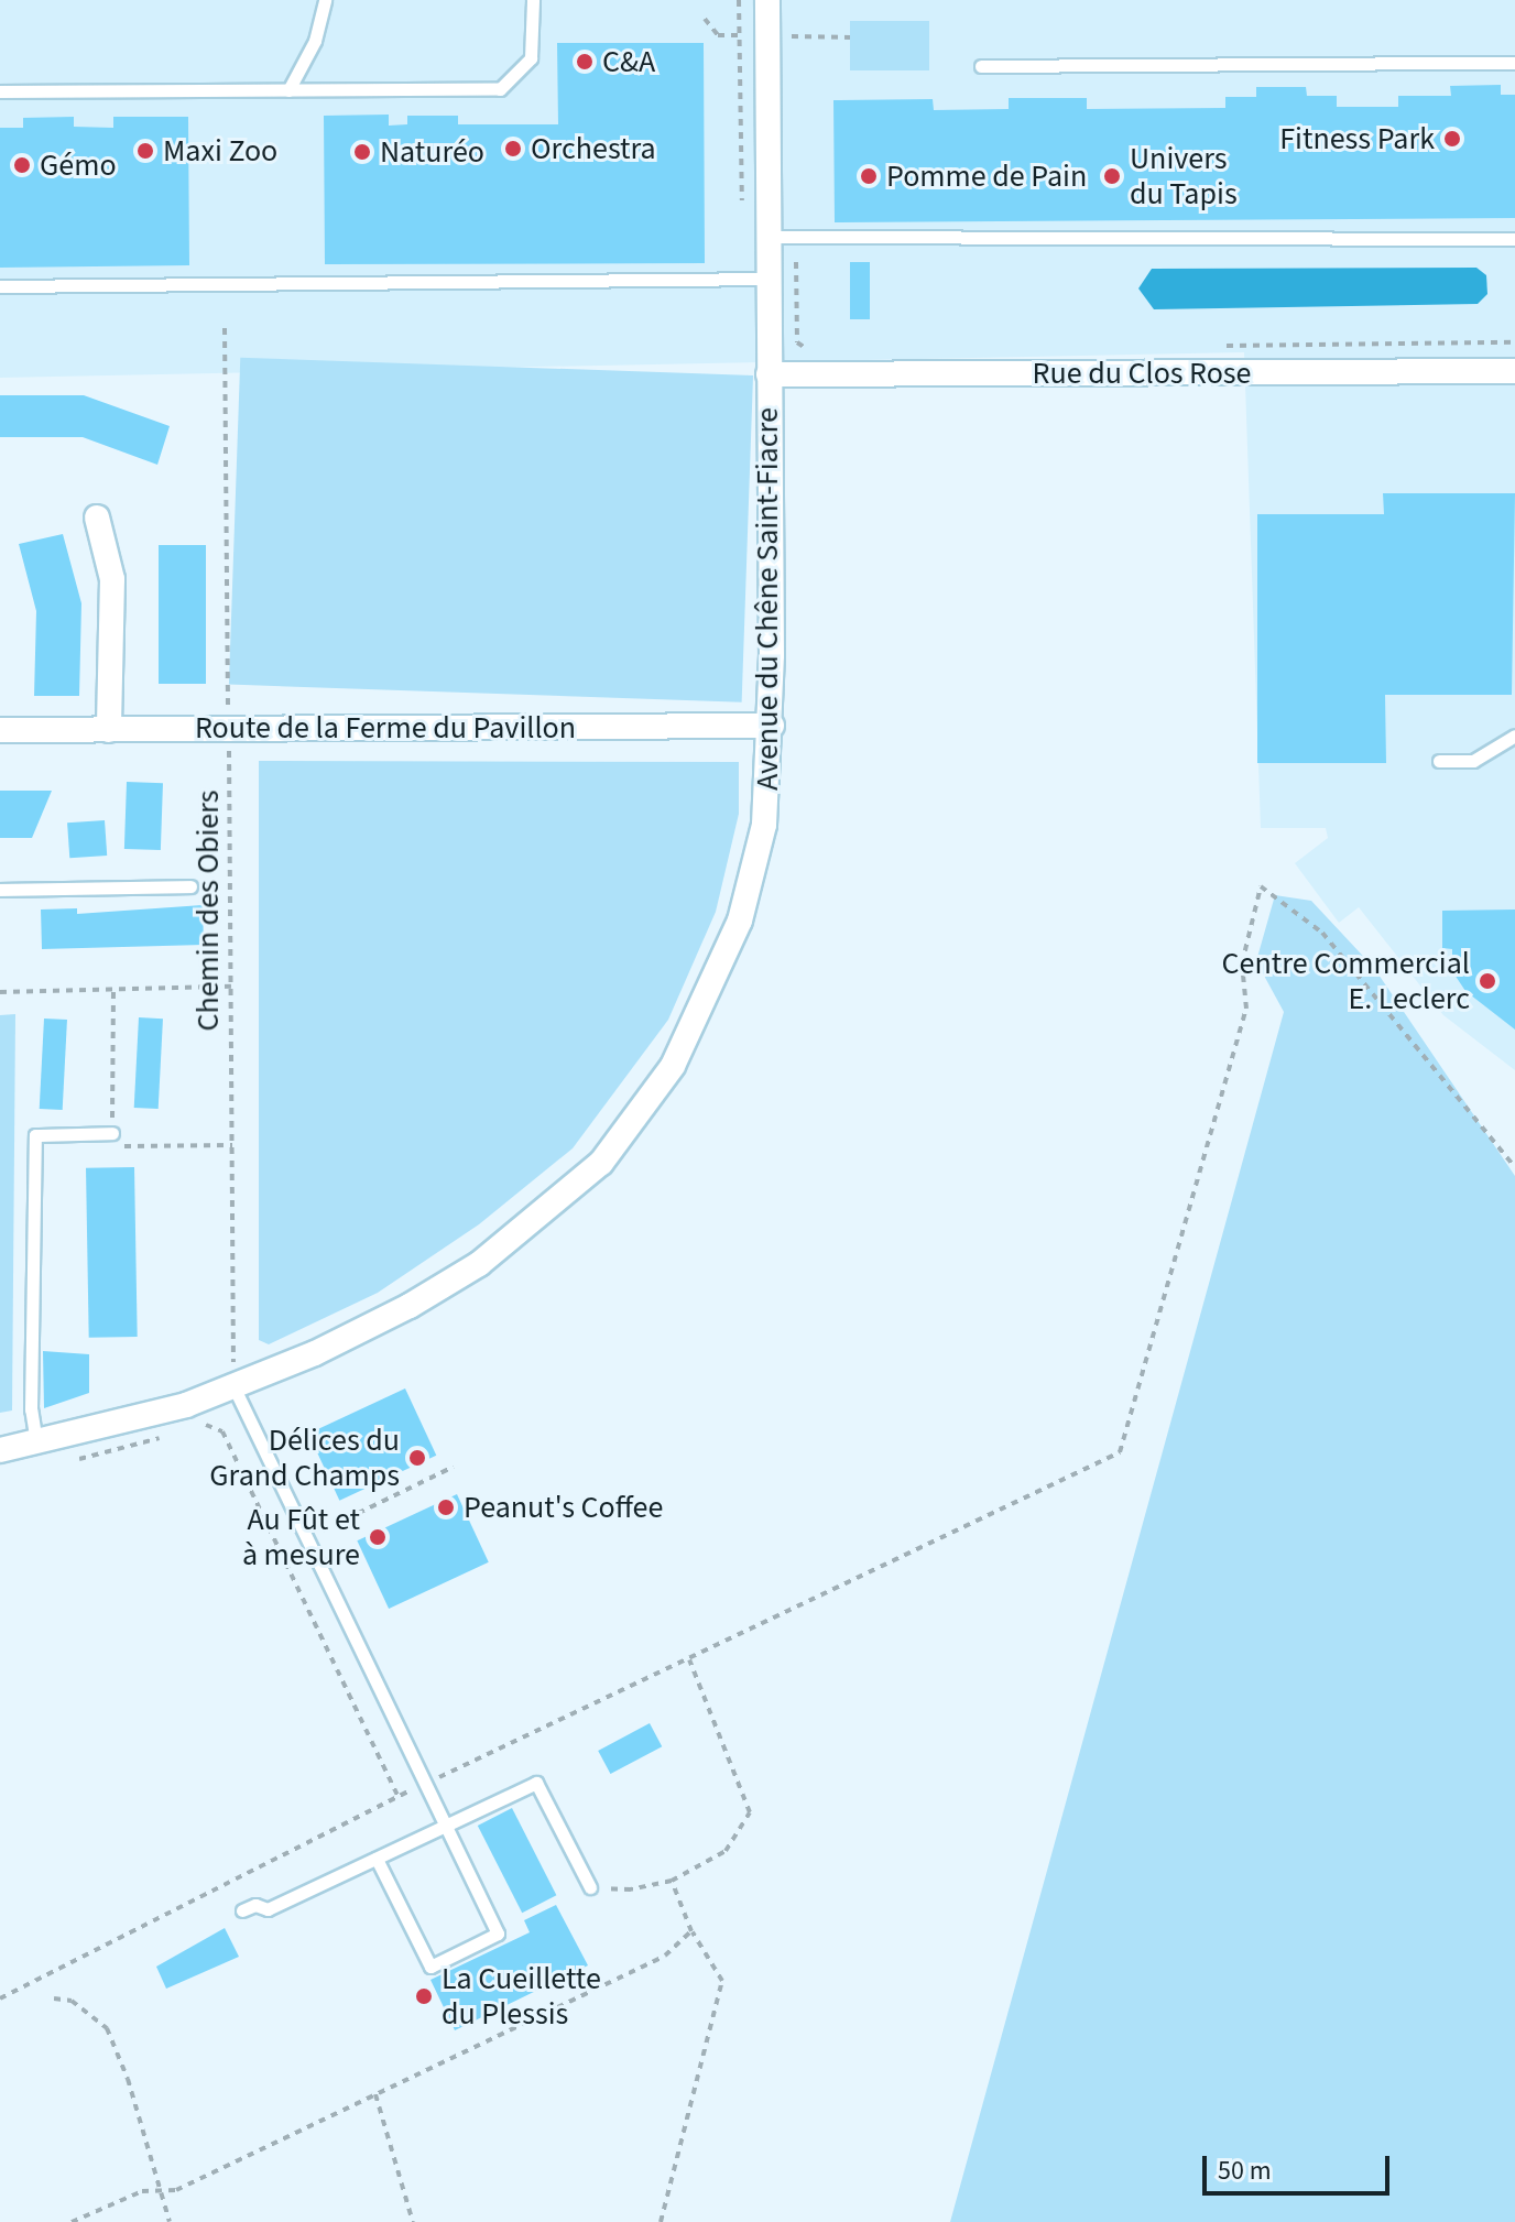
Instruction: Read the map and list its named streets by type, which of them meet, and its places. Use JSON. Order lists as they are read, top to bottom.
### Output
{
  "streets": {
    "street": ["Rue du Clos Rose", "Avenue du Chêne Saint-Fiacre", "Route de la Ferme du Pavillon"],
    "path": ["Chemin des Obiers"]
  },
  "crossings": [
    ["Rue du Clos Rose", "Avenue du Chêne Saint-Fiacre"],
    ["Avenue du Chêne Saint-Fiacre", "Route de la Ferme du Pavillon"],
    ["Avenue du Chêne Saint-Fiacre", "Chemin des Obiers"],
    ["Route de la Ferme du Pavillon", "Chemin des Obiers"]
  ],
  "places": [
    "C&A",
    "Fitness Park",
    "Orchestra",
    "Maxi Zoo",
    "Naturéo",
    "Gémo",
    "Pomme de Pain",
    "Univers du Tapis",
    "Centre Commercial E. Leclerc",
    "Délices du Grand Champs",
    "Peanut's Coffee",
    "Au Fût et à mesure",
    "La Cueillette du Plessis"
  ],
  "scale_bar": "50 m"
}
